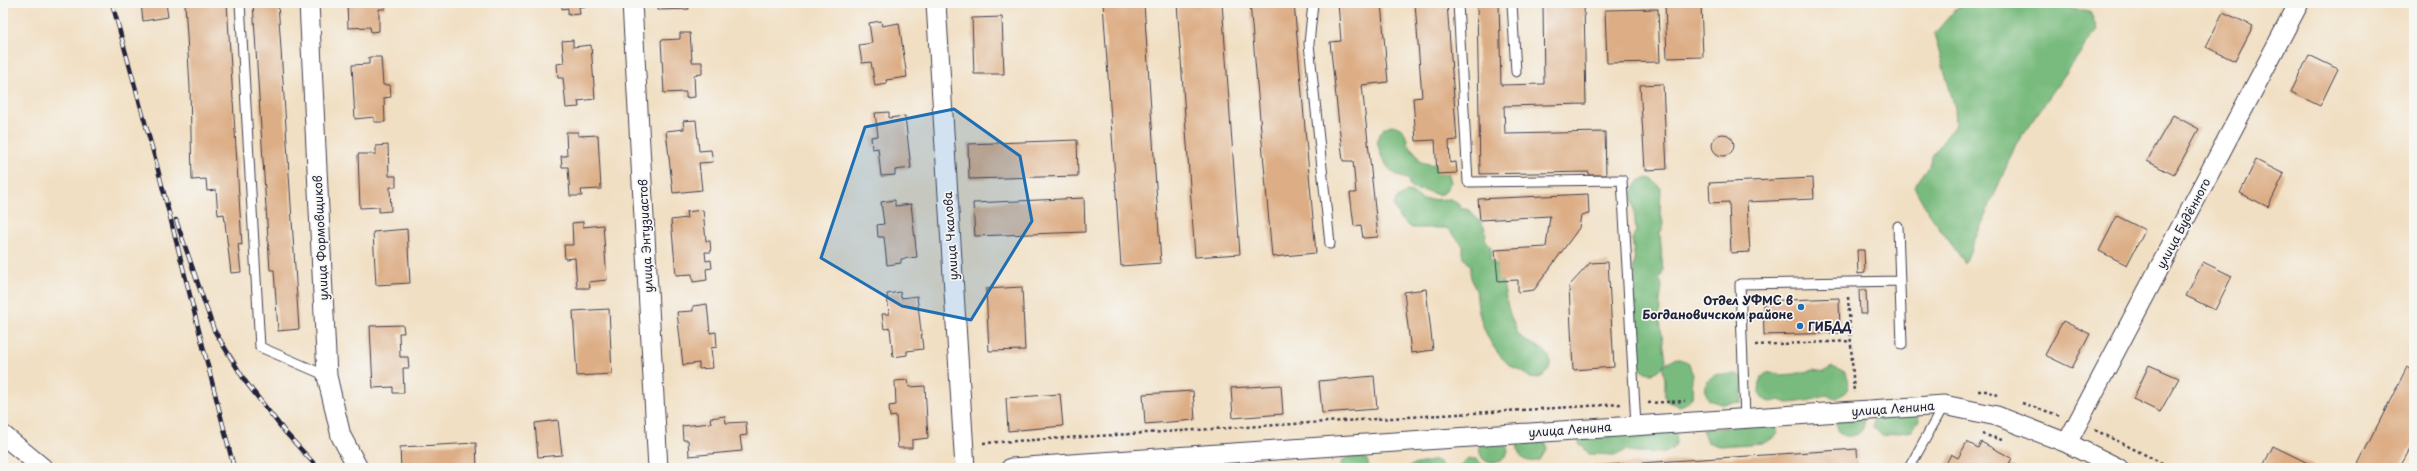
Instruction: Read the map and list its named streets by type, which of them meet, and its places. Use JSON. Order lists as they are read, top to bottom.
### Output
{
  "streets": {
    "street": [
      "улица Будённого",
      "улица Энтузиастов",
      "улица Чкалова",
      "улица Формовщиков",
      "улица Ленина"
    ]
  },
  "crossings": [
    ["улица Будённого", "улица Ленина"]
  ],
  "places": ["Отдел УФМС в Богдановичском районе", "ГИБДД"]
}
